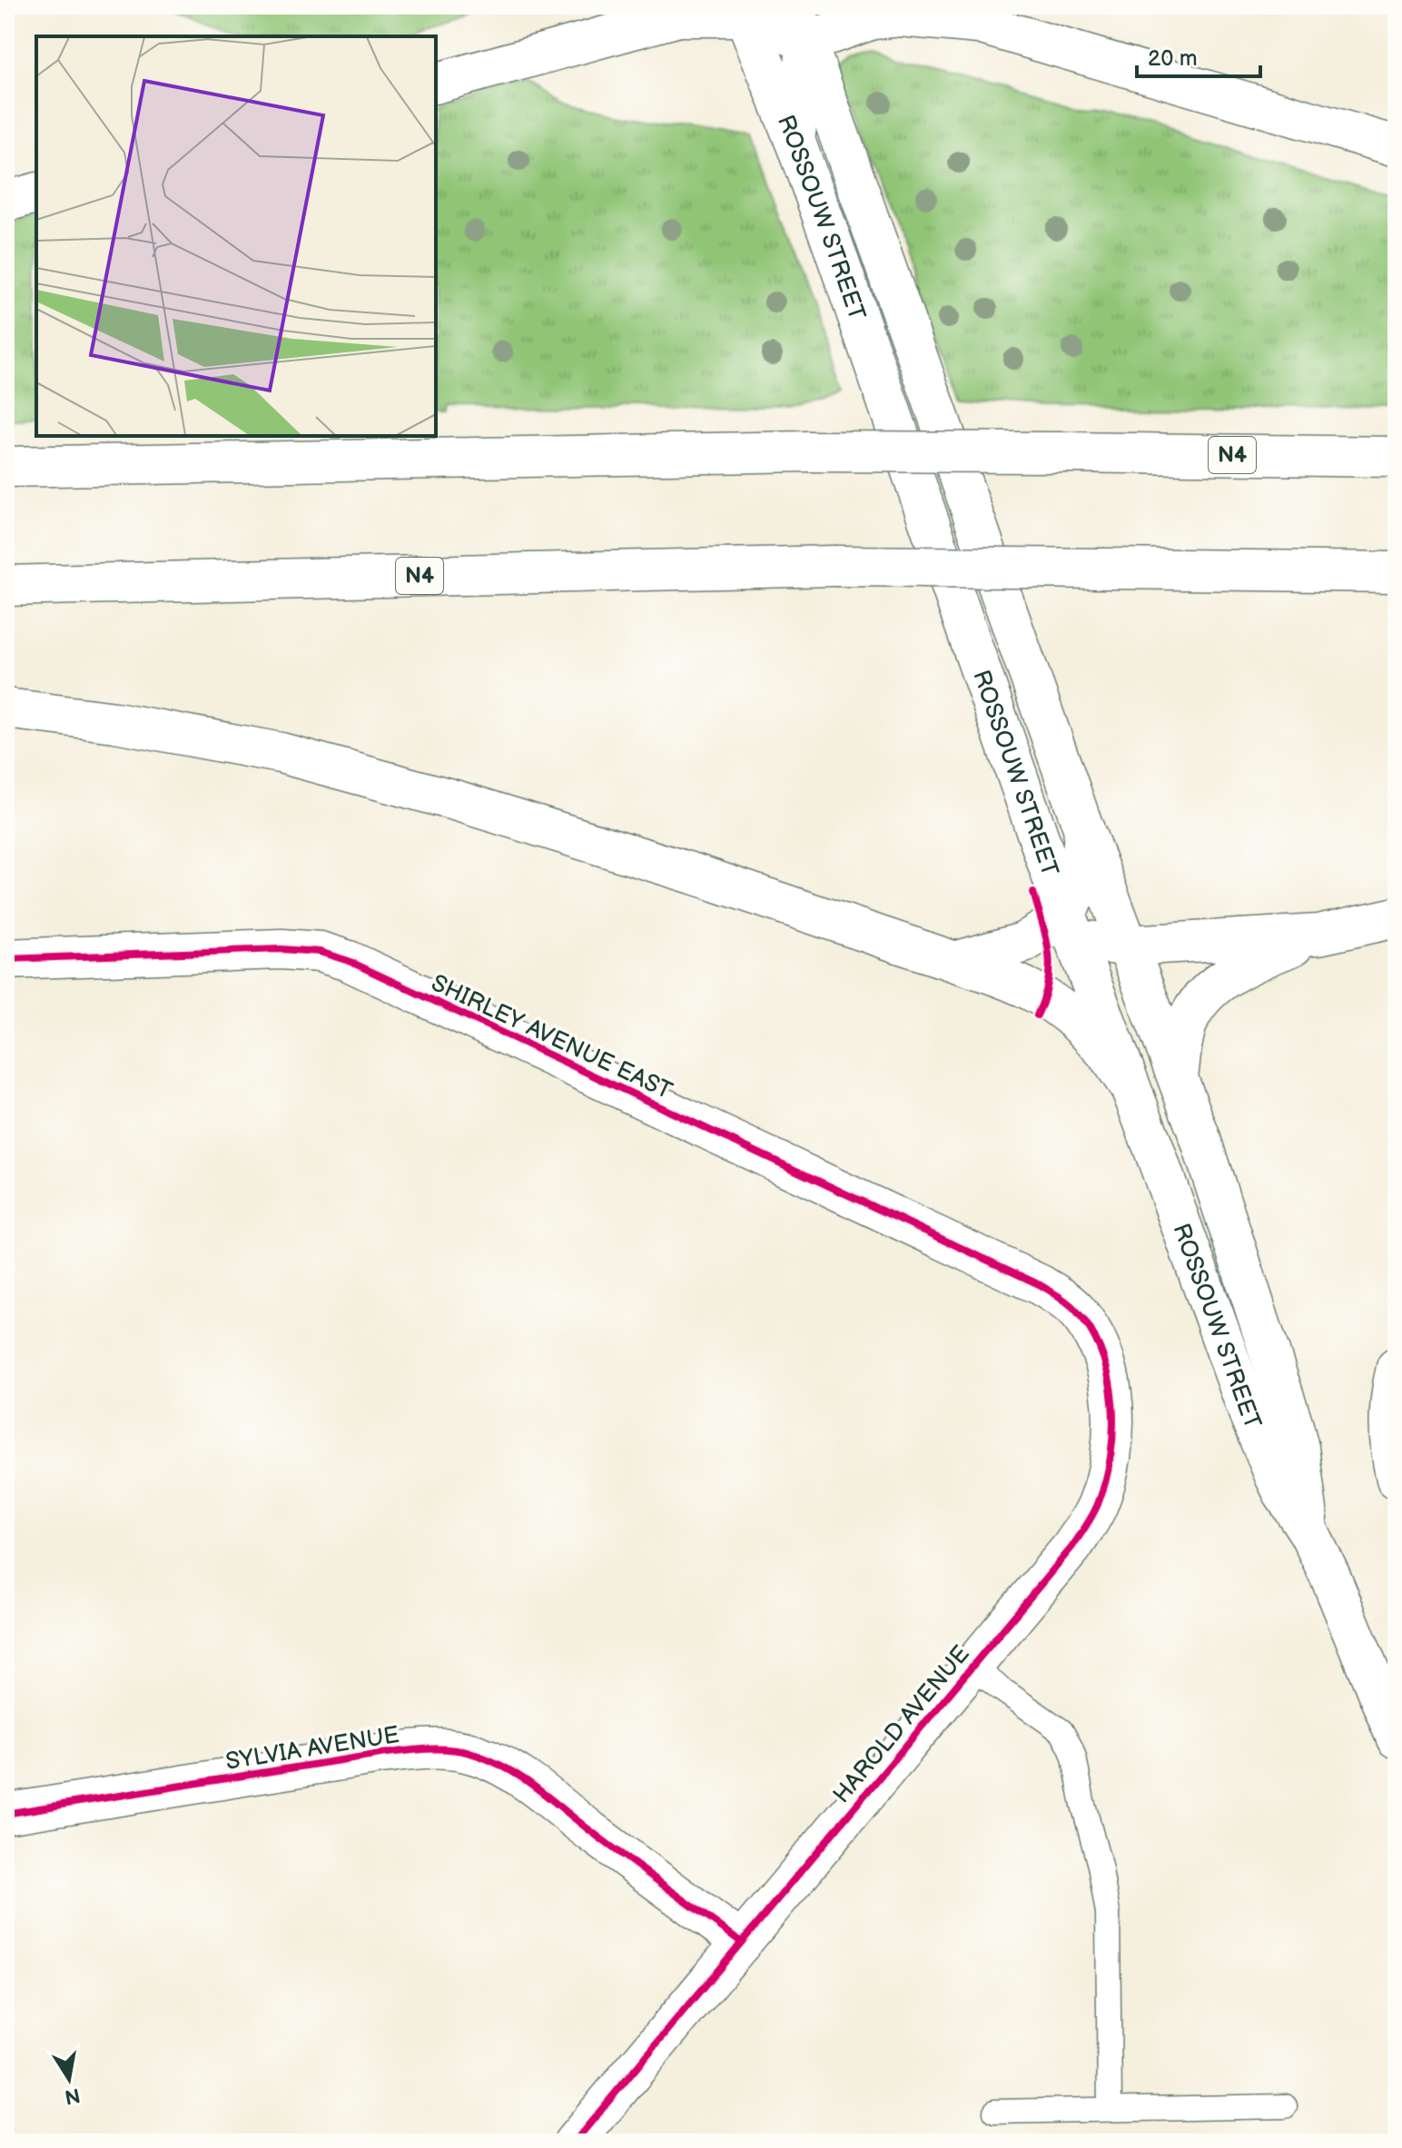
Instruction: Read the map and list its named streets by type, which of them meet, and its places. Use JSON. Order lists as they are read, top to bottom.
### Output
{
  "streets": {
    "main road": [
      "ROSSOUW STREET",
      "N4",
      "SHIRLEY AVENUE EAST",
      "HAROLD AVENUE",
      "SYLVIA AVENUE"
    ]
  },
  "crossings": [
    ["SHIRLEY AVENUE EAST", "HAROLD AVENUE"],
    ["HAROLD AVENUE", "SYLVIA AVENUE"]
  ],
  "scale_bar": "20 m",
  "north": "bottom"
}
